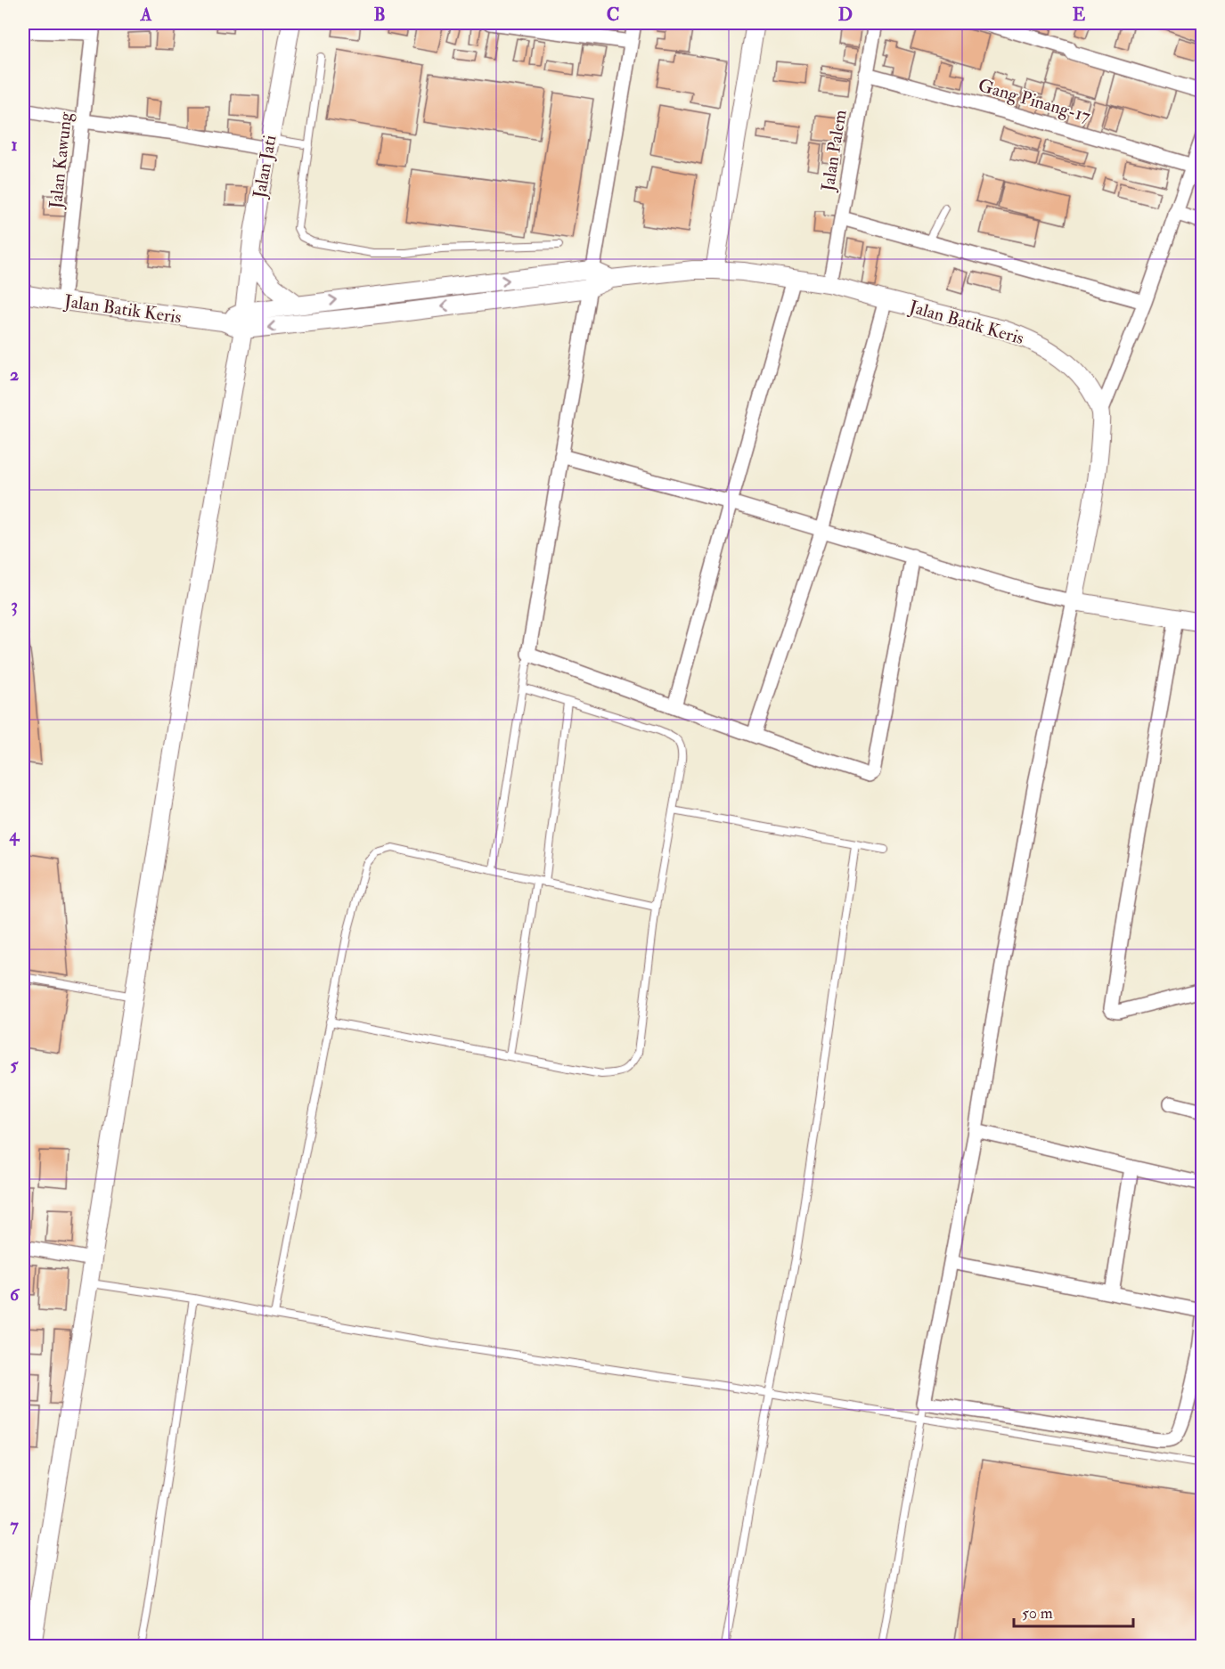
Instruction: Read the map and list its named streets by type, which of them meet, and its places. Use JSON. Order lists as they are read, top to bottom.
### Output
{
  "streets": {
    "street": [
      "Gang Pinang-17",
      "Jalan Palem",
      "Jalan Kawung",
      "Jalan Jati",
      "Jalan Batik Keris"
    ]
  },
  "crossings": [
    ["Gang Pinang-17", "Jalan Palem"],
    ["Jalan Palem", "Jalan Batik Keris"],
    ["Jalan Kawung", "Jalan Batik Keris"],
    ["Jalan Jati", "Jalan Batik Keris"]
  ],
  "scale_bar": "50 m",
  "grid": {
    "columns": [
      "A",
      "B",
      "C",
      "D",
      "E"
    ],
    "rows": [
      "1",
      "2",
      "3",
      "4",
      "5",
      "6",
      "7"
    ]
  }
}
